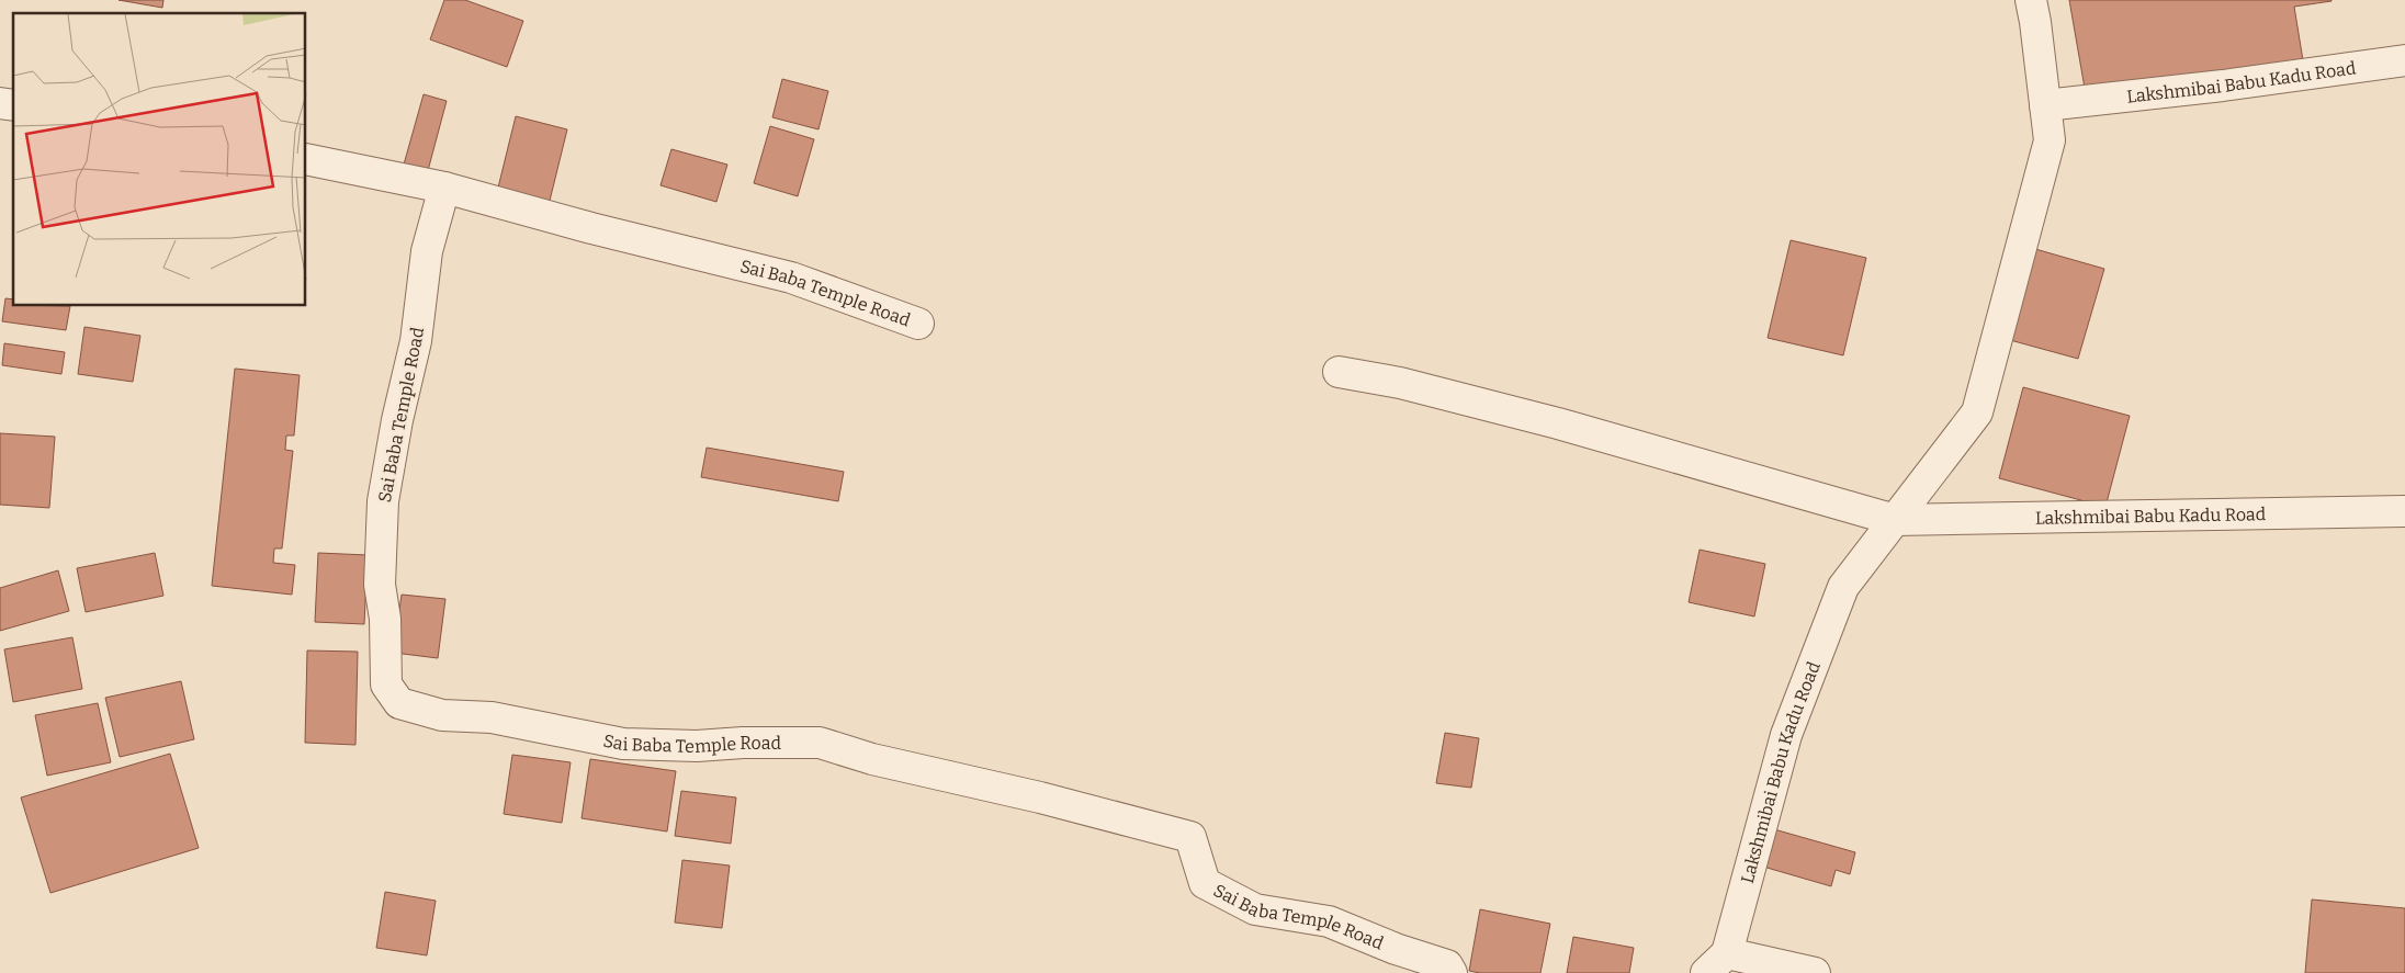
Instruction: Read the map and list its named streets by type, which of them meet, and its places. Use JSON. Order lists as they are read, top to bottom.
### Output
{
  "streets": {
    "street": ["Lakshmibai Babu Kadu Road", "Sai Baba Temple Road"]
  }
}
